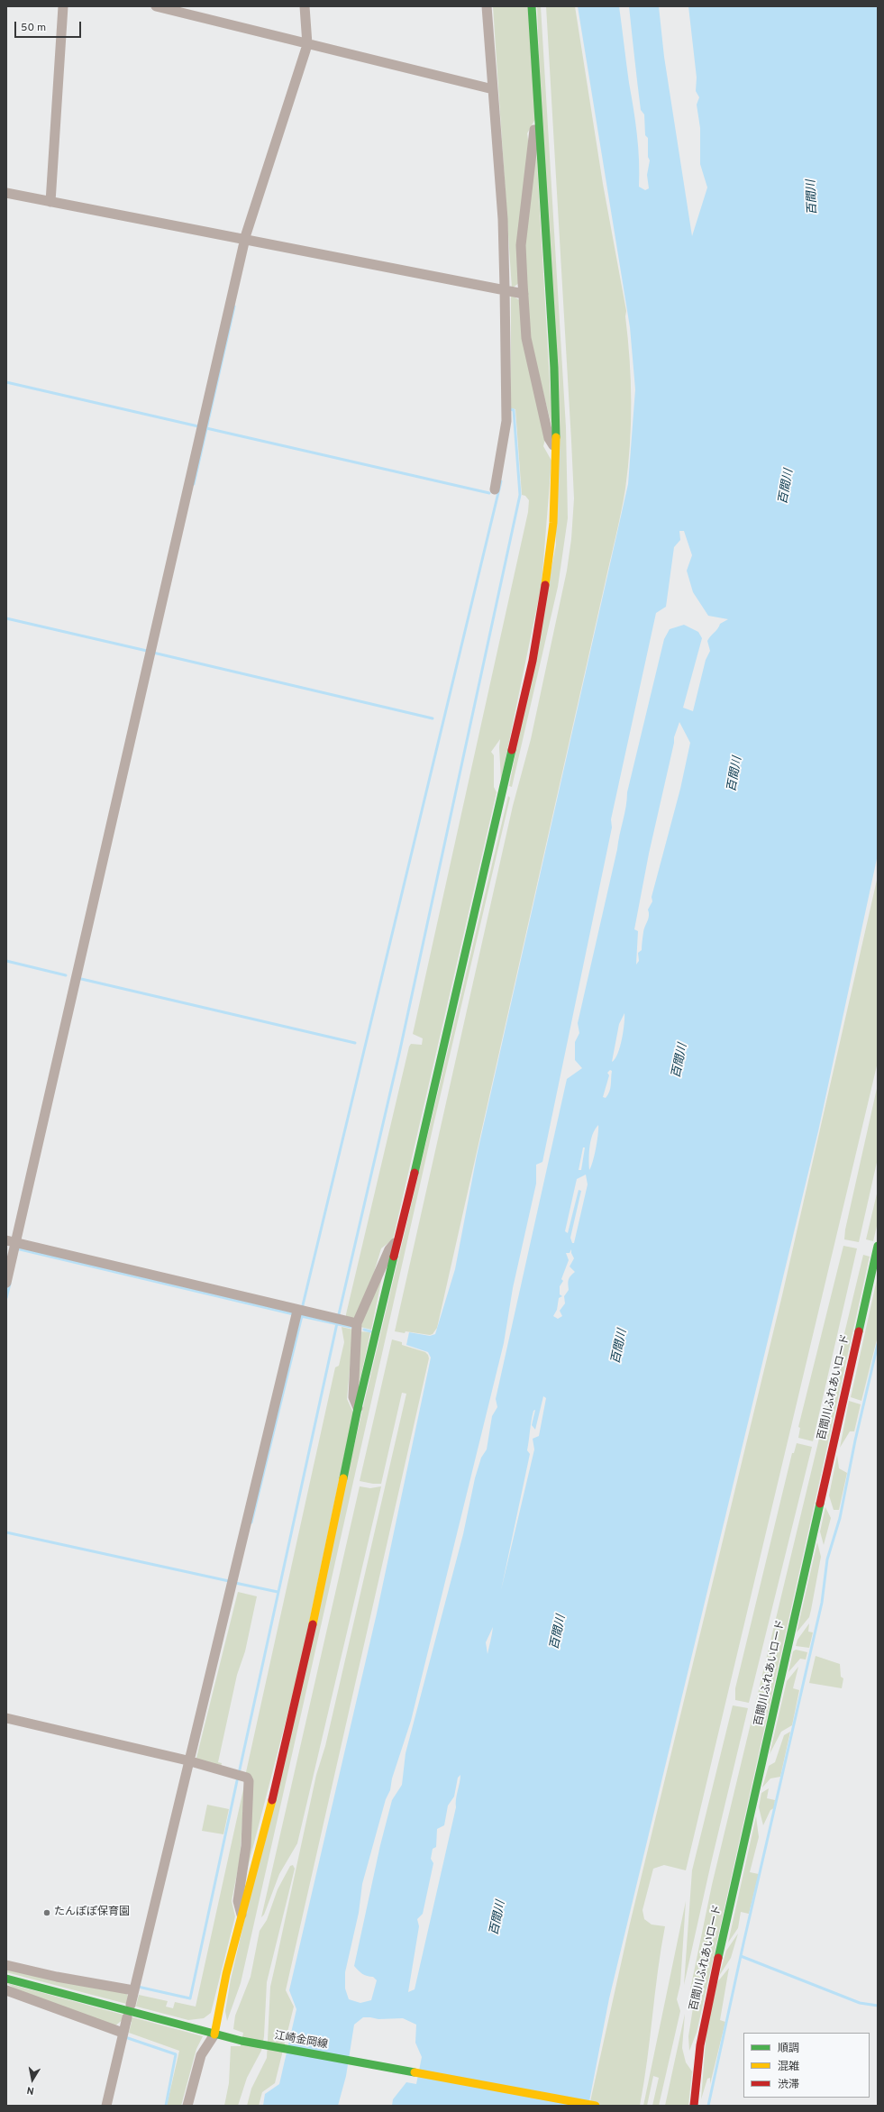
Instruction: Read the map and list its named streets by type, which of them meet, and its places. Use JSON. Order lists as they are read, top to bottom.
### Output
{
  "streets": {
    "street": ["百間川ふれあいロード", "江崎金岡線"]
  },
  "water": ["百間川"],
  "places": ["たんぽぽ保育園"],
  "legend": ["順調", "混雑", "渋滞"],
  "scale_bar": "50 m",
  "north": "bottom"
}
